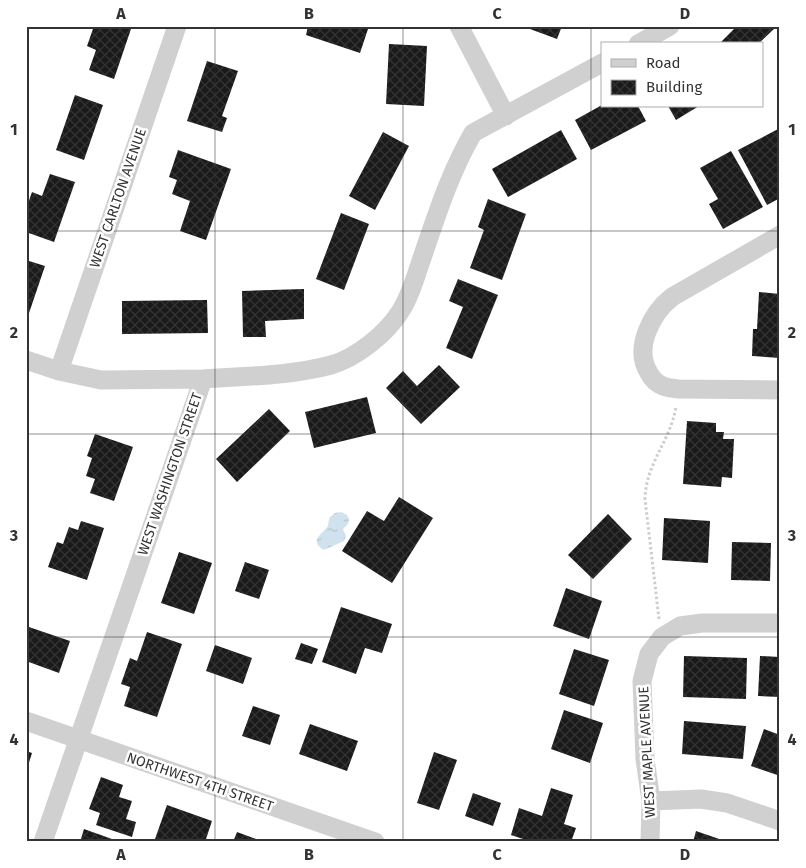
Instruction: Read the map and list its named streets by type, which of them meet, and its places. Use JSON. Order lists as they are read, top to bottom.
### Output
{
  "streets": {
    "street": [
      "WEST CARLTON AVENUE",
      "WEST WASHINGTON STREET",
      "WEST MAPLE AVENUE",
      "NORTHWEST 4TH STREET"
    ]
  },
  "crossings": [
    ["WEST WASHINGTON STREET", "NORTHWEST 4TH STREET"]
  ],
  "legend": ["Road", "Building"],
  "grid": {
    "columns": [
      "A",
      "B",
      "C",
      "D"
    ],
    "rows": [
      "1",
      "2",
      "3",
      "4"
    ]
  }
}
